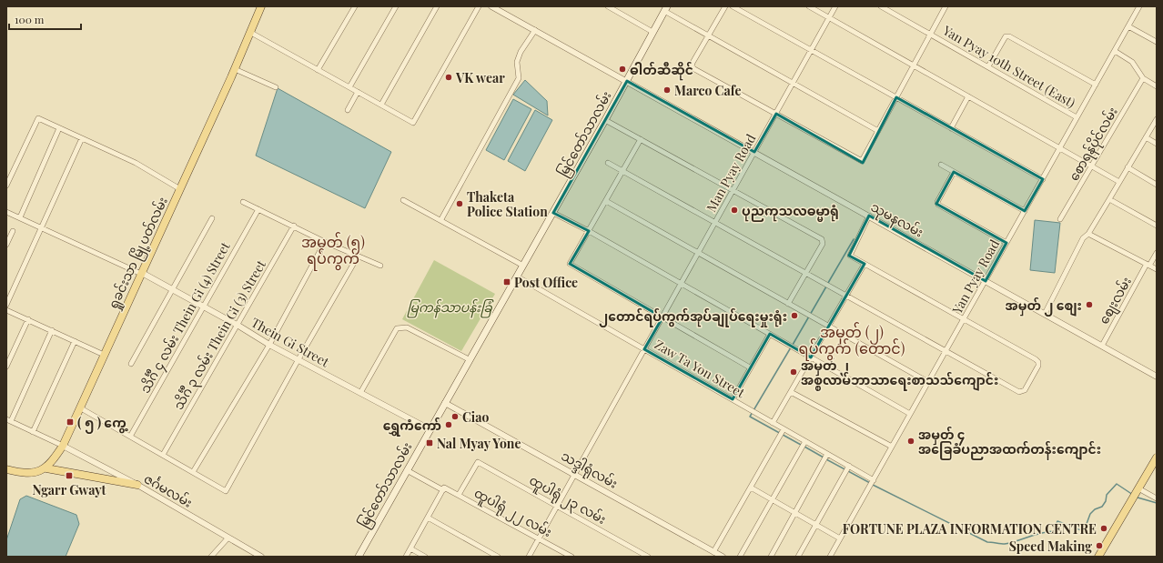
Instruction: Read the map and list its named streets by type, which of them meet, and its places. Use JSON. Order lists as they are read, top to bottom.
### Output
{
  "streets": {
    "main road": ["မြင်တော်သာလမ်း", "ရှုခင်းသာ မြို့ပတ်လမ်း"],
    "street": [
      "Yan Pyay 10th Street (East)",
      "စောရန်ပိုင်လမ်း",
      "Man Pyay Road",
      "သုမနလမ်း",
      "Yan Pyay Road",
      "စျေးလမ်း",
      "သိင်္ဂီ ၄ လမ်း Thein Gi (4) Street",
      "သိင်္ဂီ ၃ လမ်း Thein Gi (3) Street",
      "Thein Gi Street",
      "Zaw Ta Yon Street",
      "သဒ္ဒါရုံလမ်း",
      "ဇင်္ဂမလမ်း",
      "ထူပါရုံ ၂၃ လမ်း",
      "ထူပါရုံ ၂၂ လမ်း"
    ]
  },
  "crossings": [
    ["Yan Pyay 10th Street (East)", "Yan Pyay Road"],
    ["မြင်တော်သာလမ်း", "သုမနလမ်း"],
    ["မြင်တော်သာလမ်း", "Thein Gi Street"],
    ["မြင်တော်သာလမ်း", "Zaw Ta Yon Street"],
    ["မြင်တော်သာလမ်း", "သဒ္ဒါရုံလမ်း"],
    ["မြင်တော်သာလမ်း", "ထူပါရုံ ၂၂ လမ်း"],
    ["Man Pyay Road", "သုမနလမ်း"],
    ["Man Pyay Road", "Zaw Ta Yon Street"],
    ["Man Pyay Road", "သဒ္ဒါရုံလမ်း"],
    ["Man Pyay Road", "ထူပါရုံ ၂၃ လမ်း"],
    ["Man Pyay Road", "ထူပါရုံ ၂၂ လမ်း"],
    ["သုမနလမ်း", "Yan Pyay Road"],
    ["သုမနလမ်း", "စျေးလမ်း"],
    ["ရှုခင်းသာ မြို့ပတ်လမ်း", "Thein Gi Street"],
    ["ရှုခင်းသာ မြို့ပတ်လမ်း", "ဇင်္ဂမလမ်း"],
    ["Yan Pyay Road", "Zaw Ta Yon Street"],
    ["သိင်္ဂီ ၄ လမ်း Thein Gi (4) Street", "Thein Gi Street"],
    ["သိင်္ဂီ ၃ လမ်း Thein Gi (3) Street", "Thein Gi Street"],
    ["ထူပါရုံ ၂၃ လမ်း", "ထူပါရုံ ၂၂ လမ်း"]
  ],
  "districts": ["အမှတ် (၅) ရပ်ကွက်", "အမှတ် (၂) ရပ်ကွက် (တောင်)"],
  "parks": ["မြကန်သာပန်းခြံ"],
  "places": {
    "other": [
      "ဓါတ်ဆီဆိုင်",
      "VK wear",
      "Marco Cafe",
      "Thaketa Police Station",
      "ပုညကုသလဓမ္မာရုံ",
      "အမှတ် ၂ စျေး",
      "၂တောင်ရပ်ကွက်အုပ်ချုပ်ရေးမှုးရုံး",
      "အမှတ် ၂ အစ္စလာမ်ဘာသာရေးစာသသ်ကျောင်း",
      "Ciao",
      "ရွှေကံကော်",
      "အမှတ် ၄ အခြေခံပညာအထက်တန်းကျောင်း",
      "FORTUNE PLAZA INFORMATION CENTRE",
      "Speed Making"
    ],
    "transit": [
      "Post Office",
      "( ၅ ) ကွေ့",
      "Nal Myay Yone",
      "Ngarr Gwayt"
    ]
  },
  "scale_bar": "100 m"
}
